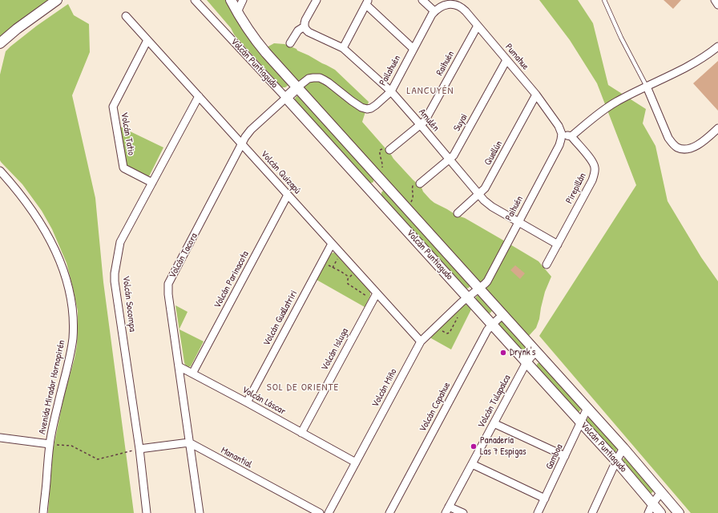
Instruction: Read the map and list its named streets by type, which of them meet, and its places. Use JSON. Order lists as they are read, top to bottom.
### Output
{
  "streets": {
    "main road": ["Volcán Puntiagudo", "Volcán Tacora"],
    "street": [
      "Pumahue",
      "Raihuén",
      "Pailahuén",
      "Amulén",
      "Suyai",
      "Volcán Tatio",
      "Quellún",
      "Volcán Quizapú",
      "Pirepillán",
      "Paihuén",
      "Volcán Parinacota",
      "Volcán Socompa",
      "Volcán Guallatriri",
      "Volcán Isluga",
      "Avenida Mirador Hornopirén",
      "Volcán Miño",
      "Volcán Láscar",
      "Volcán Tulapalca",
      "Volcán Copahue",
      "Gamboa",
      "Manantial"
    ]
  },
  "crossings": [
    ["Pumahue", "Raihuén"],
    ["Pumahue", "Suyai"],
    ["Pumahue", "Quellún"],
    ["Pumahue", "Paihuén"],
    ["Volcán Puntiagudo", "Pailahuén"],
    ["Volcán Puntiagudo", "Paihuén"],
    ["Volcán Puntiagudo", "Volcán Tacora"],
    ["Volcán Puntiagudo", "Volcán Miño"],
    ["Volcán Puntiagudo", "Volcán Tulapalca"],
    ["Volcán Puntiagudo", "Volcán Copahue"],
    ["Volcán Puntiagudo", "Gamboa"],
    ["Raihuén", "Amulén"],
    ["Pailahuén", "Amulén"],
    ["Pailahuén", "Volcán Tacora"],
    ["Amulén", "Suyai"],
    ["Amulén", "Quellún"],
    ["Amulén", "Paihuén"],
    ["Volcán Tatio", "Volcán Quizapú"],
    ["Volcán Tatio", "Volcán Socompa"],
    ["Volcán Quizapú", "Volcán Tacora"],
    ["Volcán Quizapú", "Volcán Parinacota"],
    ["Volcán Quizapú", "Volcán Socompa"],
    ["Volcán Quizapú", "Volcán Guallatriri"],
    ["Volcán Quizapú", "Volcán Isluga"],
    ["Volcán Quizapú", "Volcán Miño"],
    ["Paihuén", "Volcán Miño"],
    ["Volcán Tacora", "Volcán Láscar"],
    ["Volcán Tacora", "Manantial"],
    ["Volcán Parinacota", "Volcán Láscar"],
    ["Volcán Guallatriri", "Volcán Láscar"],
    ["Volcán Isluga", "Volcán Láscar"],
    ["Volcán Miño", "Volcán Láscar"]
  ],
  "districts": ["LANCUYÉN", "SOL DE ORIENTE"],
  "places": ["Drynk's", "Panadería Las 7 Espigas"]
}
